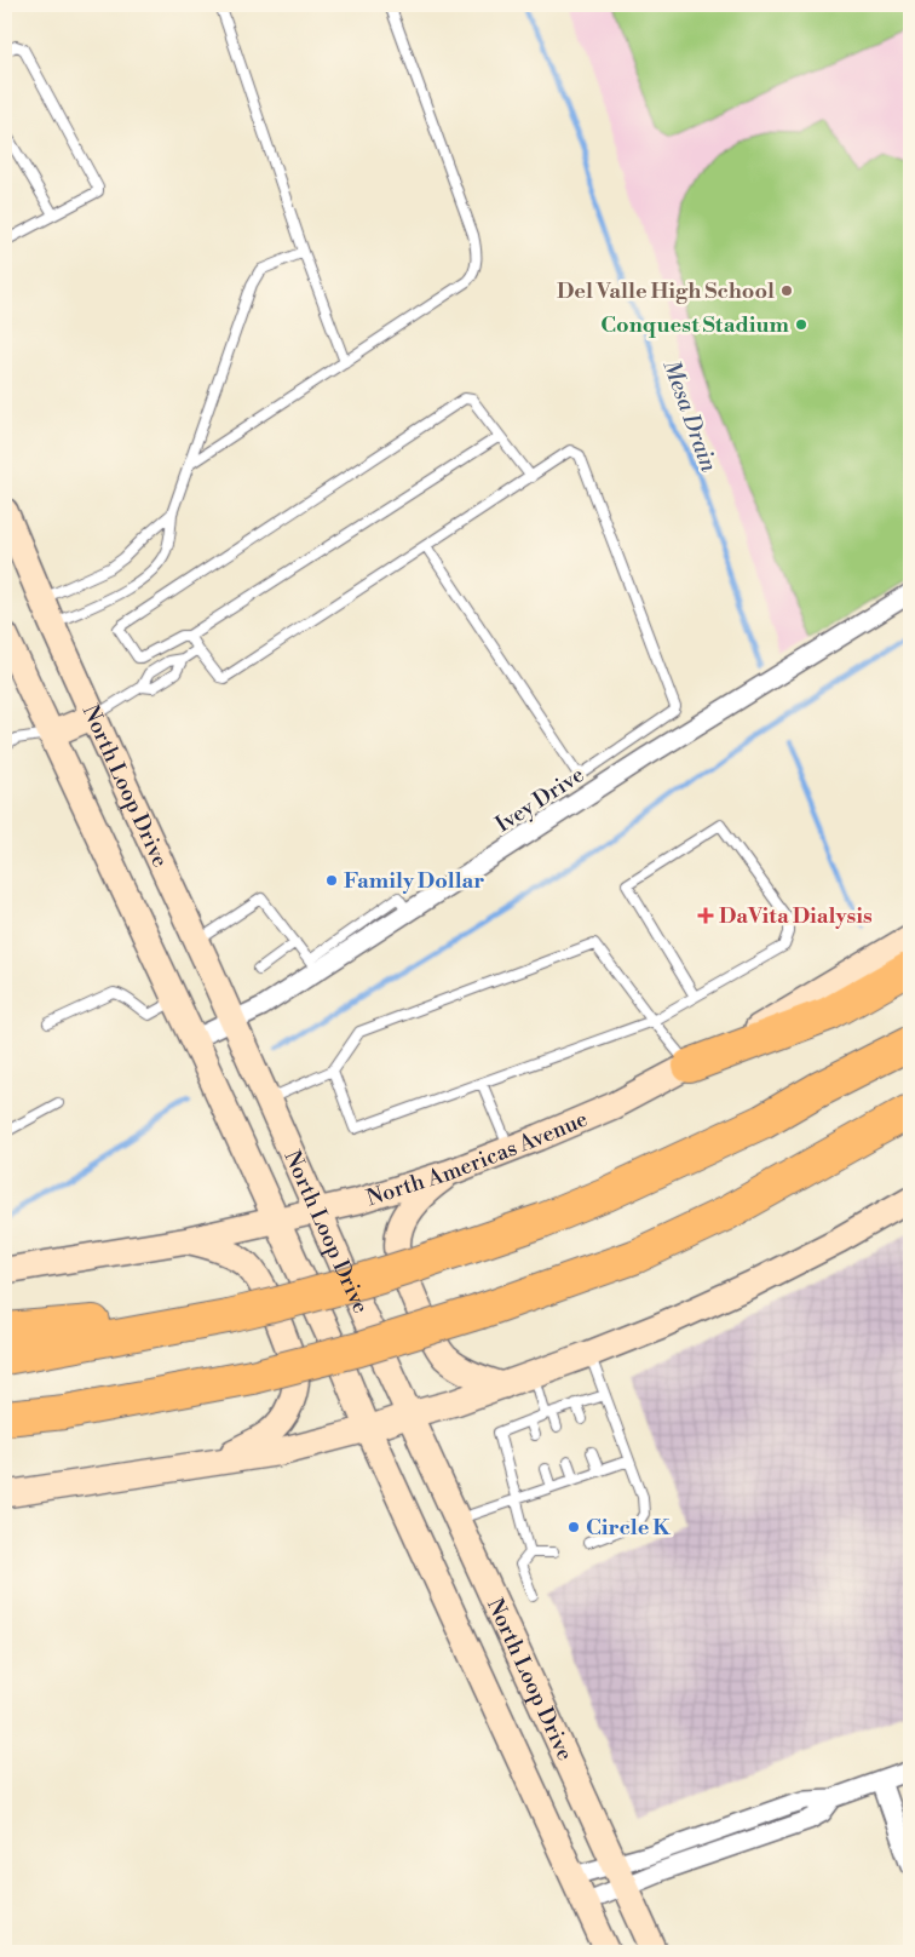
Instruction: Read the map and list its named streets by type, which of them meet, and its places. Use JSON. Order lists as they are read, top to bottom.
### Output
{
  "streets": {
    "main road": ["North Loop Drive", "North Americas Avenue"],
    "street": ["Ivey Drive"]
  },
  "crossings": [
    ["North Loop Drive", "Ivey Drive"],
    ["North Loop Drive", "North Americas Avenue"]
  ],
  "water": ["Mesa Drain"],
  "places": {
    "other": [
      "Del Valle High School",
      "Conquest Stadium",
      "Family Dollar",
      "Circle K"
    ],
    "health": ["DaVita Dialysis"]
  }
}
